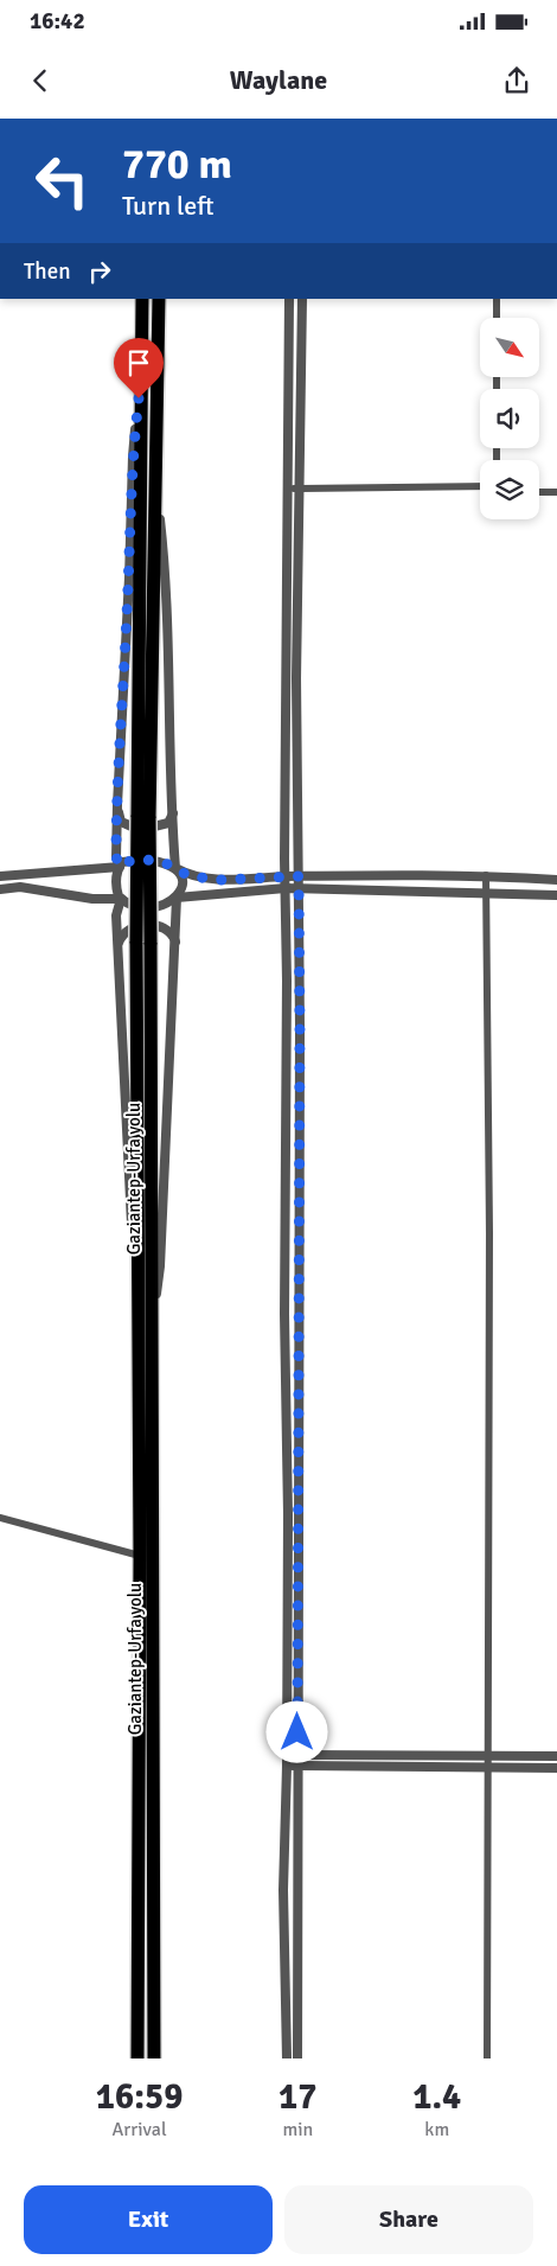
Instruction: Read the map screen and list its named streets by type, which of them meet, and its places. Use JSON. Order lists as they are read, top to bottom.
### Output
{
  "streets": {
    "highway": ["Gaziantep-Urfa yolu"]
  },
  "north": "bottom right",
  "page": {
    "status": "16:42",
    "header": "Waylane",
    "turn": ["770 m", "Turn left"],
    "then": "Then",
    "eta": [
      "16:59",
      "Arrival",
      "17",
      "min",
      "1.4",
      "km"
    ],
    "buttons": ["Exit", "Share"]
  }
}
